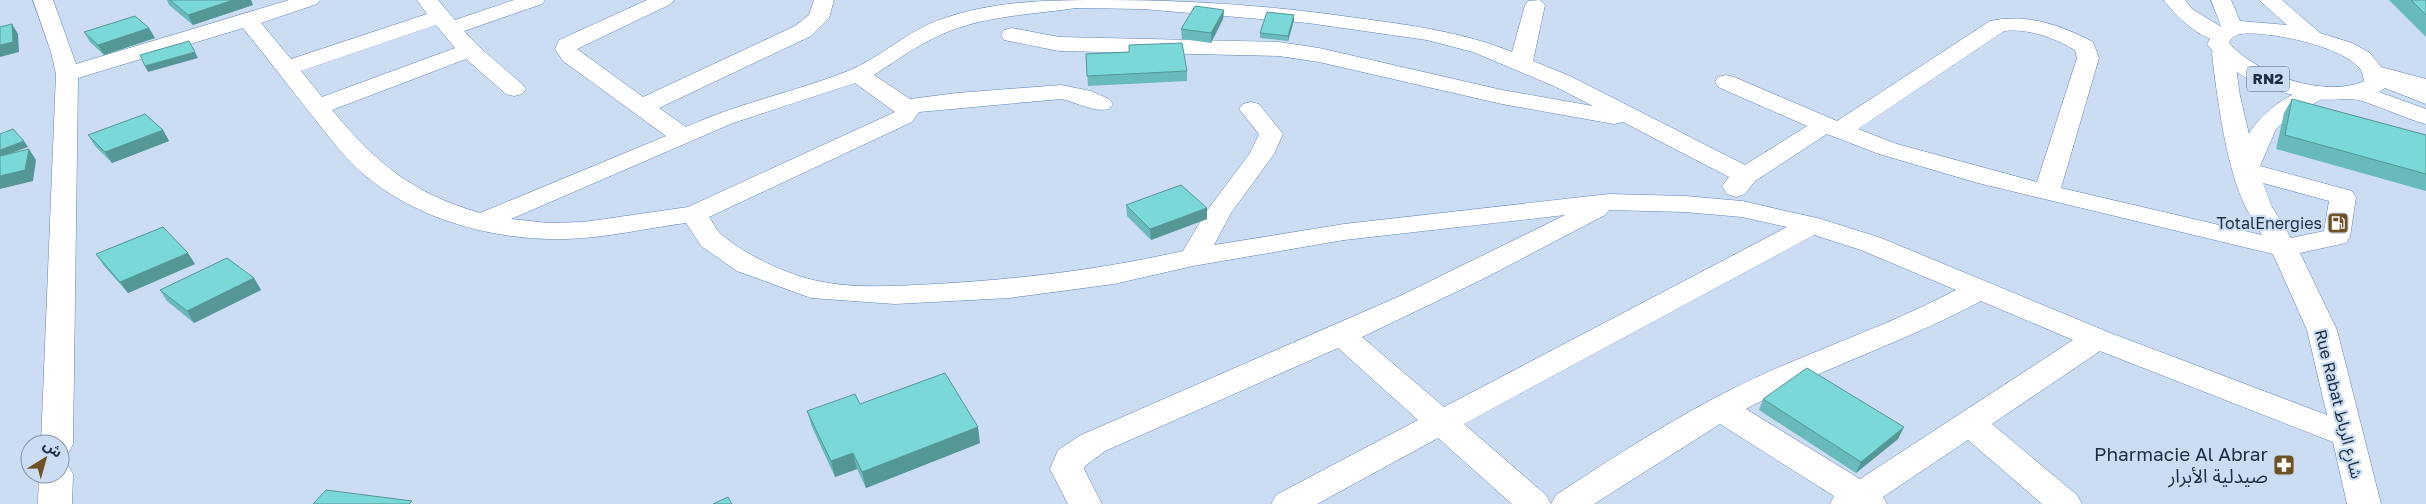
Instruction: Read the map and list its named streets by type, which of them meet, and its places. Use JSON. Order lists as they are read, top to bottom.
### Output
{
  "streets": {
    "main road": ["RN2", "Rue Rabat شارع الرباط"]
  },
  "crossings": [
    ["RN2", "Rue Rabat شارع الرباط"]
  ],
  "places": {
    "fuel station": ["TotalEnergies"],
    "pharmacy": ["Pharmacie Al Abrar صيدلية الأبرار"]
  },
  "north": "top right"
}
